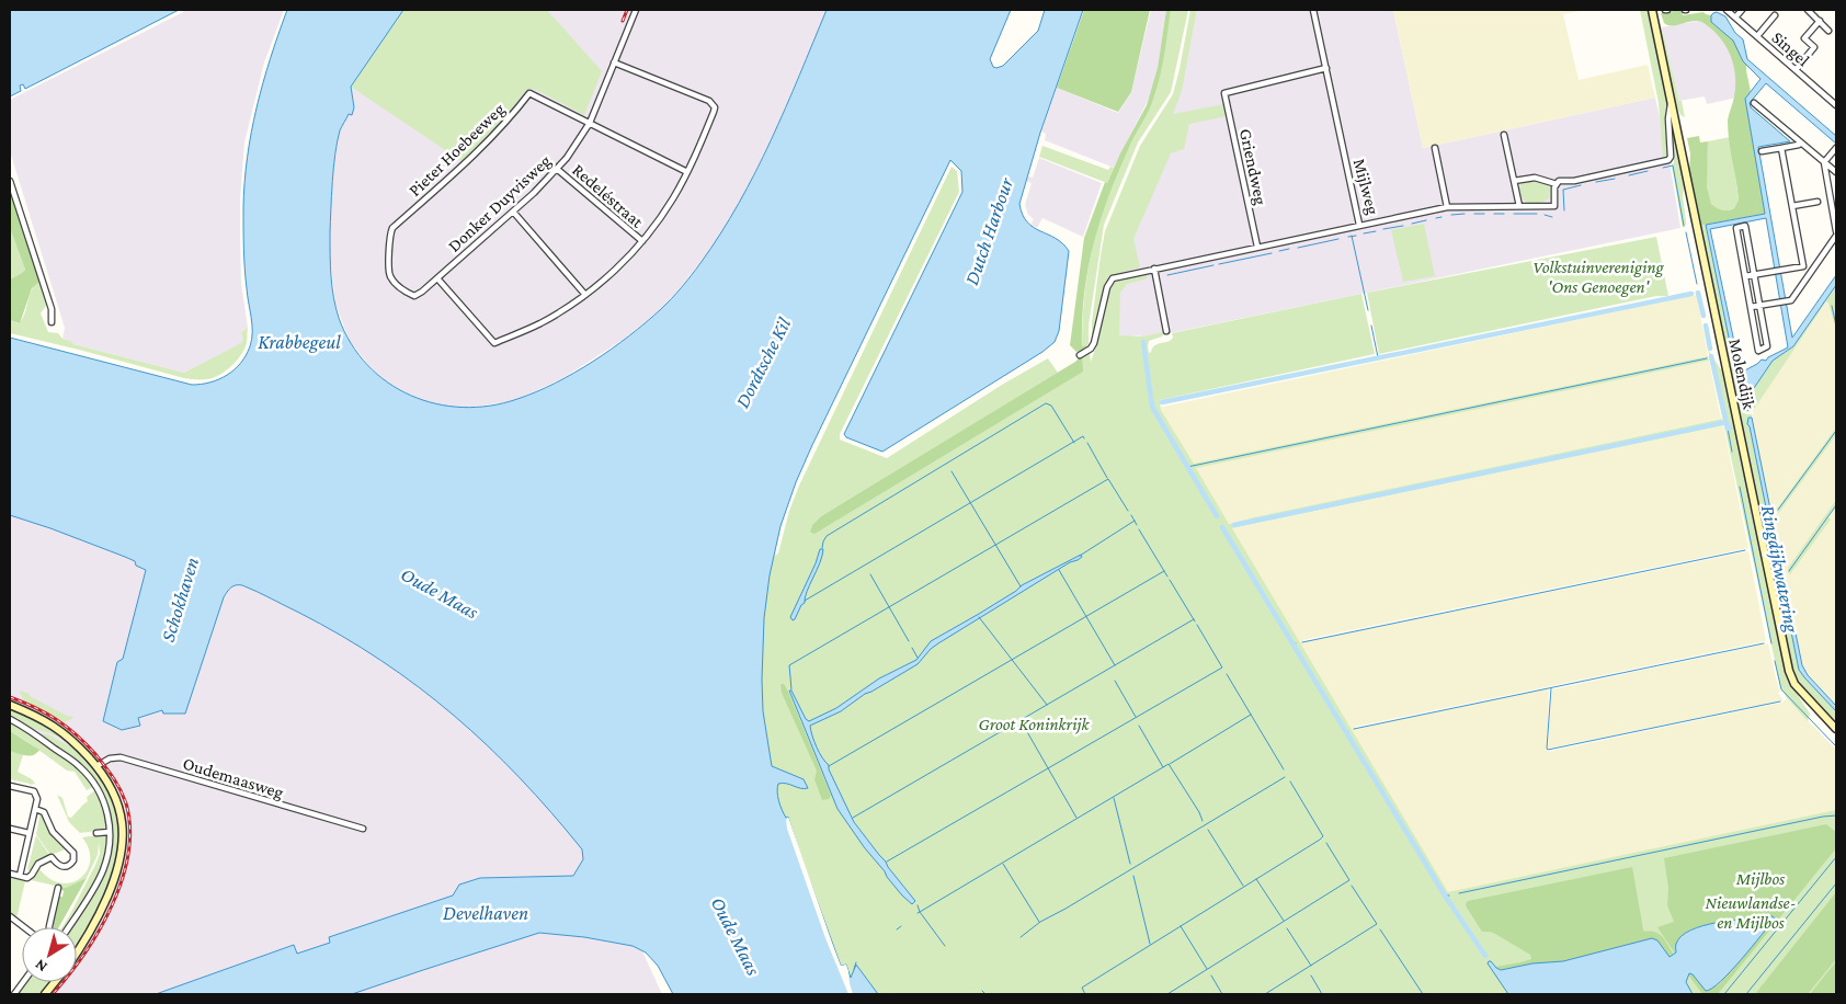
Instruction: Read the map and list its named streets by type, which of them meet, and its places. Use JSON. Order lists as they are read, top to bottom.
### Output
{
  "streets": {
    "street": [
      "Singel",
      "Pieter Hoebeeweg",
      "Griendweg",
      "Mijlweg",
      "Redeléstraat",
      "Donker Duyvisweg",
      "Molendijk",
      "Oudemaasweg"
    ]
  },
  "crossings": [
    ["Pieter Hoebeeweg", "Donker Duyvisweg"],
    ["Griendweg", "Mijlweg"],
    ["Redeléstraat", "Donker Duyvisweg"]
  ],
  "water": [
    "Dutch Harbour",
    "Krabbegeul",
    "Dordtsche Kil",
    "Ringdijkwatering",
    "Oude Maas",
    "Schokhaven",
    "Develhaven"
  ],
  "parks": [
    "Volkstuinvereniging 'Ons Genoegen'",
    "Groot Koninkrijk",
    "Mijlbos",
    "Nieuwlandse- en Mijlbos"
  ],
  "north": "bottom left"
}
